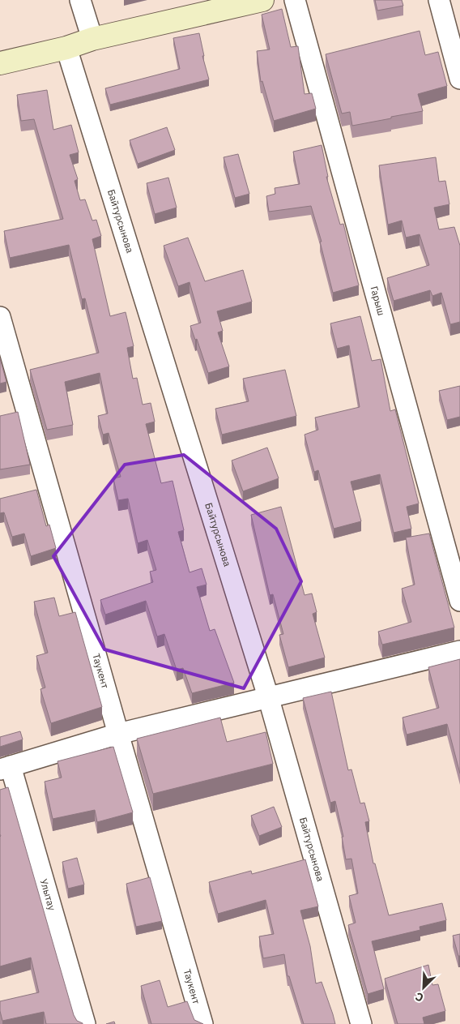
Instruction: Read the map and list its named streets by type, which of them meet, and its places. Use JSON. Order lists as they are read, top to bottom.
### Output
{
  "streets": {
    "street": [
      "Байтурсынова",
      "Гарыш",
      "Таукент",
      "Улытау"
    ]
  },
  "north": "bottom left"
}
